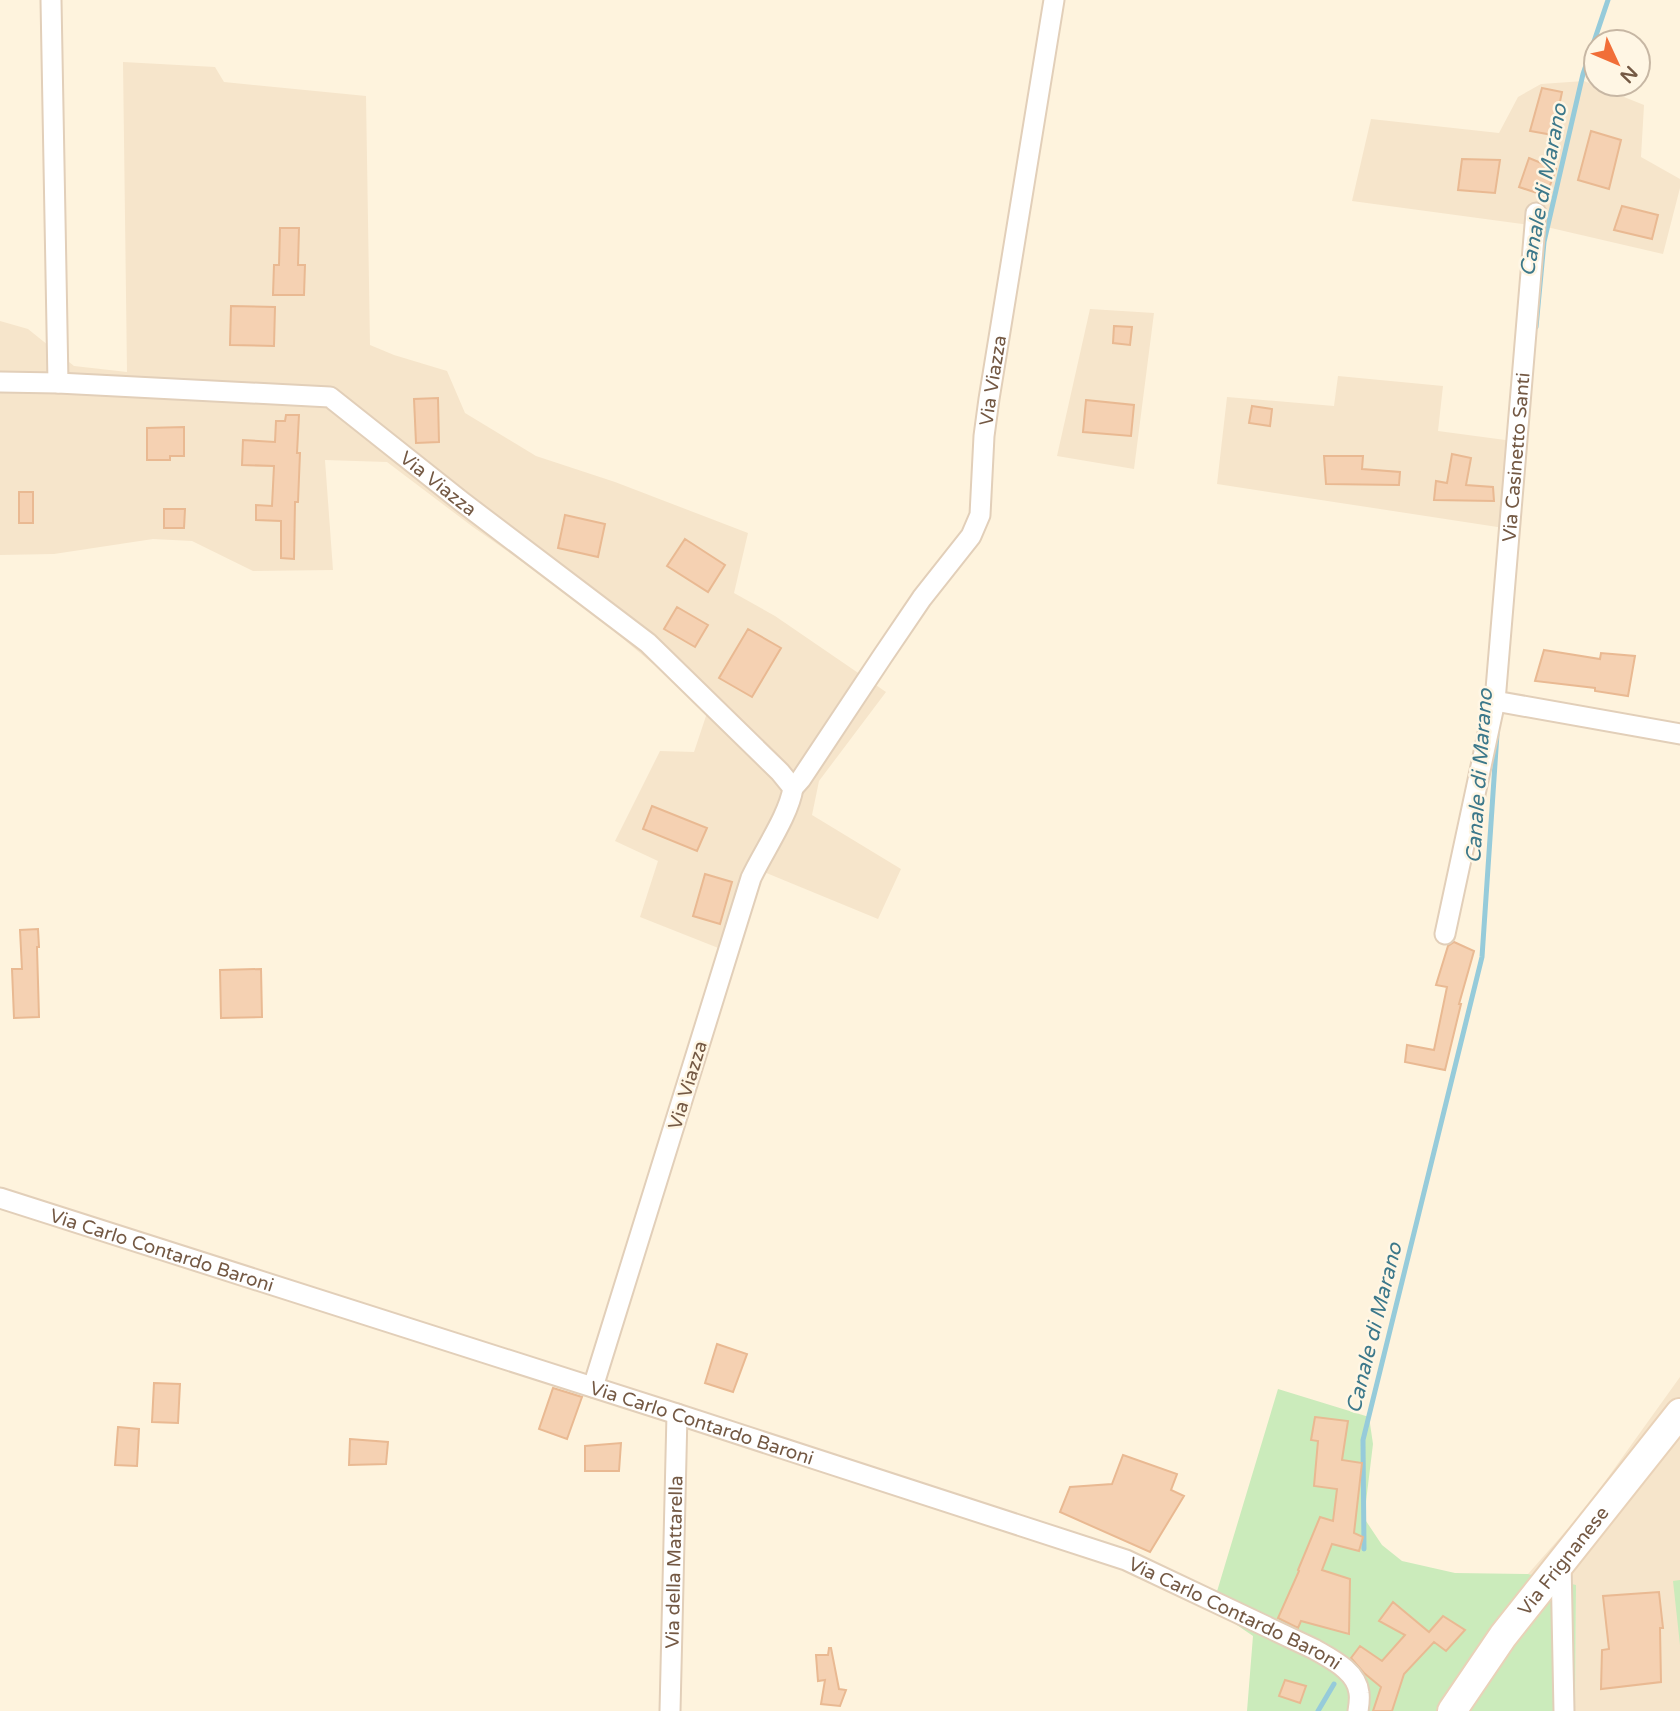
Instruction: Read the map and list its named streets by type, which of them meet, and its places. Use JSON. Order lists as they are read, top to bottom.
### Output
{
  "streets": {
    "main road": ["Via Frignanese"],
    "street": [
      "Via Viazza",
      "Via Casinetto Santi",
      "Via Carlo Contardo Baroni",
      "Via della Mattarella"
    ]
  },
  "crossings": [
    ["Via Viazza", "Via Carlo Contardo Baroni"],
    ["Via Carlo Contardo Baroni", "Via della Mattarella"]
  ],
  "water": ["Canale di Marano"],
  "north": "bottom right"
}
